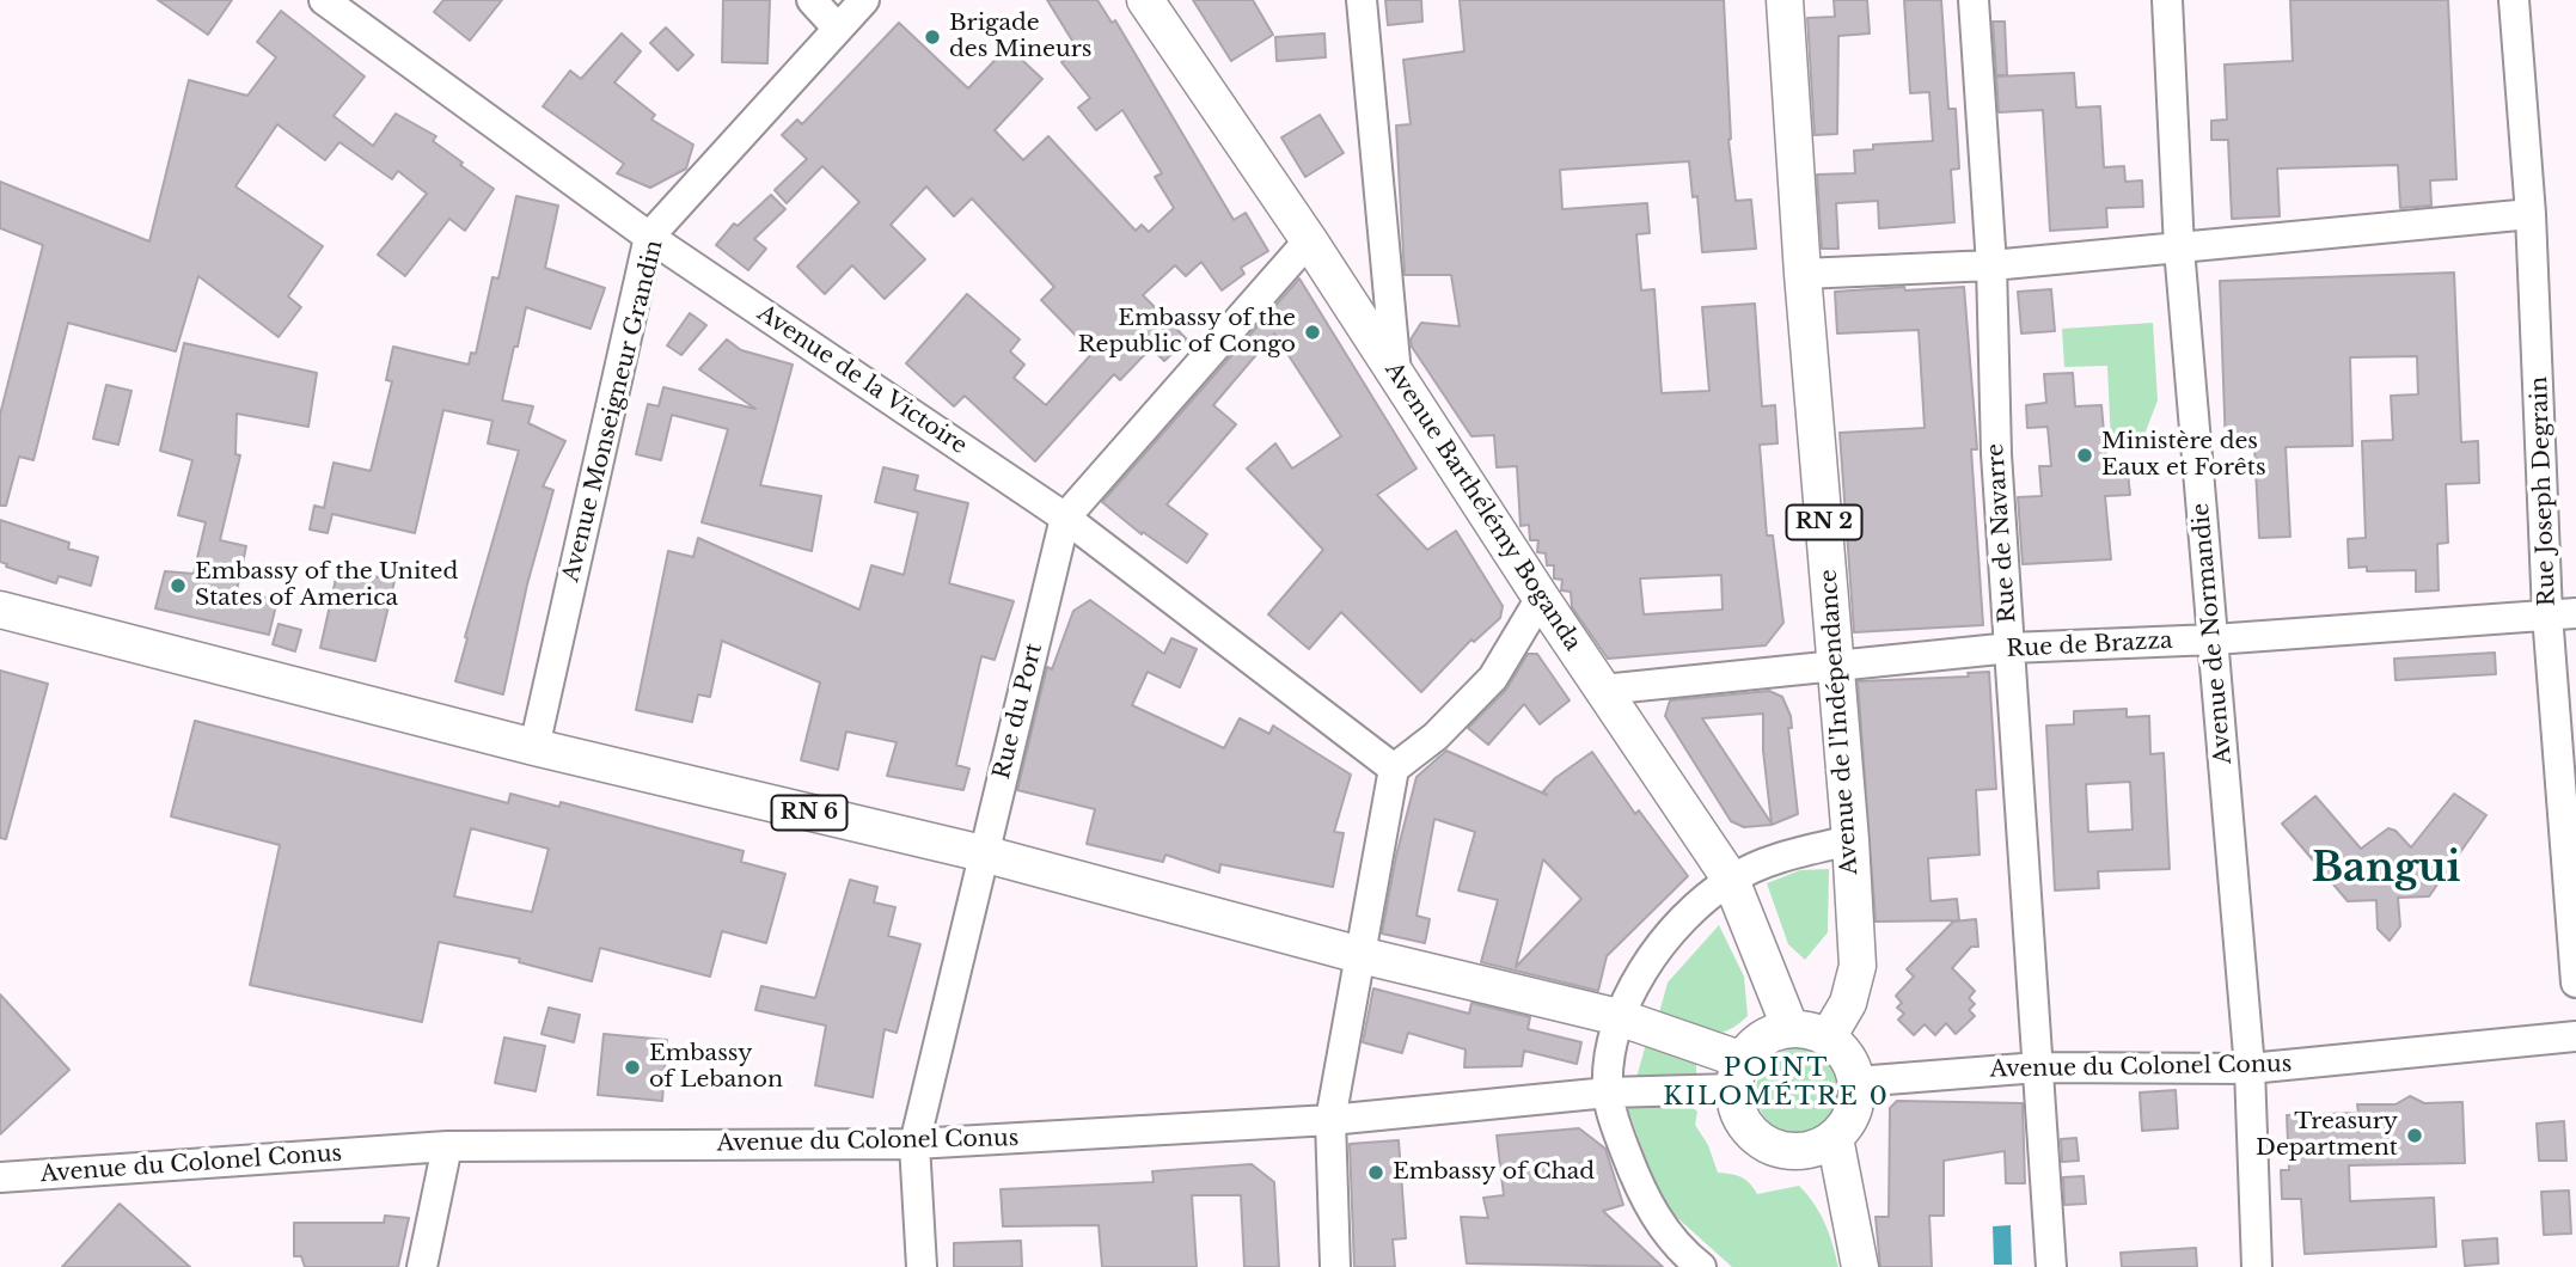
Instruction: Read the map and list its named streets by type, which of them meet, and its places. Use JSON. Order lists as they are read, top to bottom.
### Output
{
  "streets": {
    "main road": [
      "Avenue Barthélémy Boganda",
      "RN 2",
      "Avenue de l'Indépendance",
      "RN 6"
    ],
    "street": [
      "Avenue de la Victoire",
      "Avenue Monseigneur Grandin",
      "Rue Joseph Degrain",
      "Rue de Navarre",
      "Avenue de Normandie",
      "Rue de Brazza",
      "Rue du Port",
      "Avenue du Colonel Conus"
    ]
  },
  "crossings": [
    ["Avenue de la Victoire", "Avenue Monseigneur Grandin"],
    ["Avenue de la Victoire", "Rue du Port"],
    ["Avenue Monseigneur Grandin", "RN 6"],
    ["Rue Joseph Degrain", "Rue de Brazza"],
    ["Avenue Barthélémy Boganda", "Rue de Brazza"],
    ["Avenue Barthélémy Boganda", "Rue du Port"],
    ["Avenue Barthélémy Boganda", "Avenue de l'Indépendance"],
    ["Avenue Barthélémy Boganda", "RN 6"],
    ["Avenue Barthélémy Boganda", "Avenue du Colonel Conus"],
    ["Rue de Navarre", "Rue de Brazza"],
    ["Rue de Navarre", "Avenue du Colonel Conus"],
    ["Avenue de Normandie", "Rue de Brazza"],
    ["Avenue de Normandie", "Avenue du Colonel Conus"],
    ["Rue de Brazza", "Avenue de l'Indépendance"],
    ["Rue du Port", "RN 6"],
    ["Rue du Port", "Avenue du Colonel Conus"],
    ["Avenue de l'Indépendance", "RN 6"],
    ["Avenue de l'Indépendance", "Avenue du Colonel Conus"],
    ["RN 6", "Avenue du Colonel Conus"]
  ],
  "districts": ["Bangui", "POINT KILOMÉTRE 0"],
  "places": [
    "Brigade des Mineurs",
    "Embassy of the Republic of Congo",
    "Ministère des Eaux et Forêts",
    "Embassy of the United States of America",
    "Embassy of Lebanon",
    "Treasury Department",
    "Embassy of Chad"
  ]
}
